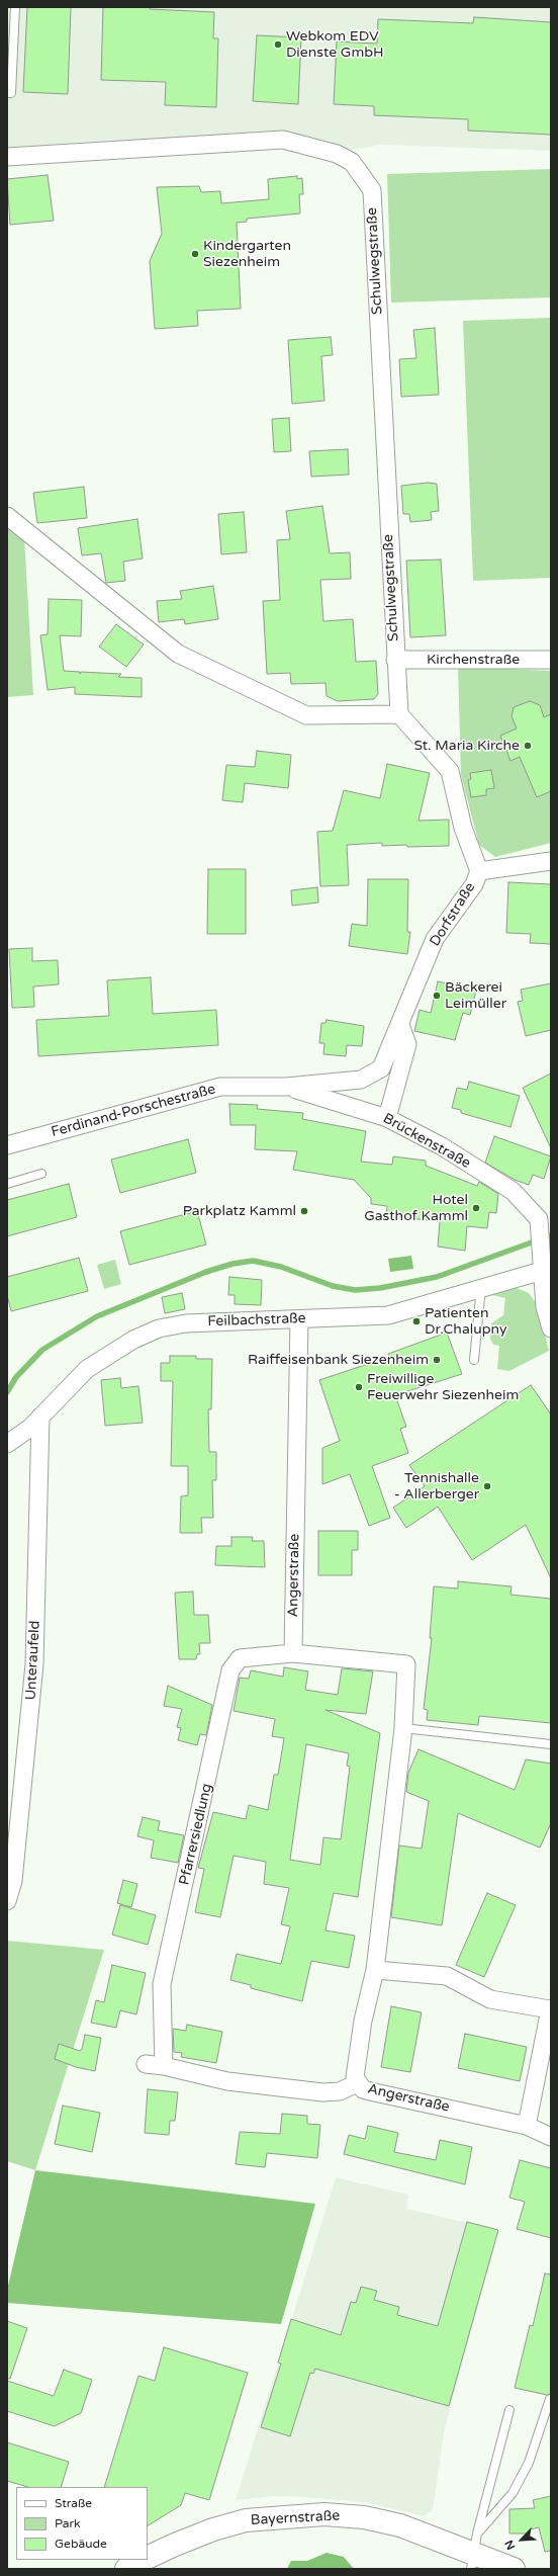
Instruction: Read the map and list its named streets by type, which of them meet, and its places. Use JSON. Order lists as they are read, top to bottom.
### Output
{
  "streets": {
    "street": [
      "Schulwegstraße",
      "Kirchenstraße",
      "Dorfstraße",
      "Ferdinand-Porschestraße",
      "Brückenstraße",
      "Feilbachstraße",
      "Angerstraße",
      "Unteraufeld",
      "Pfarrersiedlung",
      "Bayernstraße"
    ]
  },
  "crossings": [
    ["Schulwegstraße", "Kirchenstraße"],
    ["Dorfstraße", "Ferdinand-Porschestraße"],
    ["Dorfstraße", "Brückenstraße"],
    ["Ferdinand-Porschestraße", "Brückenstraße"],
    ["Feilbachstraße", "Angerstraße"],
    ["Feilbachstraße", "Unteraufeld"],
    ["Angerstraße", "Pfarrersiedlung"]
  ],
  "places": [
    "Webkom EDV Dienste GmbH",
    "Kindergarten Siezenheim",
    "St. Maria Kirche",
    "Bäckerei Leimüller",
    "Hotel Gasthof Kamml",
    "Parkplatz Kamml",
    "Patienten Dr.Chalupny",
    "Raiffeisenbank Siezenheim",
    "Freiwillige Feuerwehr Siezenheim",
    "Tennishalle - Allerberger"
  ],
  "legend": ["Straße", "Park", "Gebäude"],
  "north": "bottom left"
}
